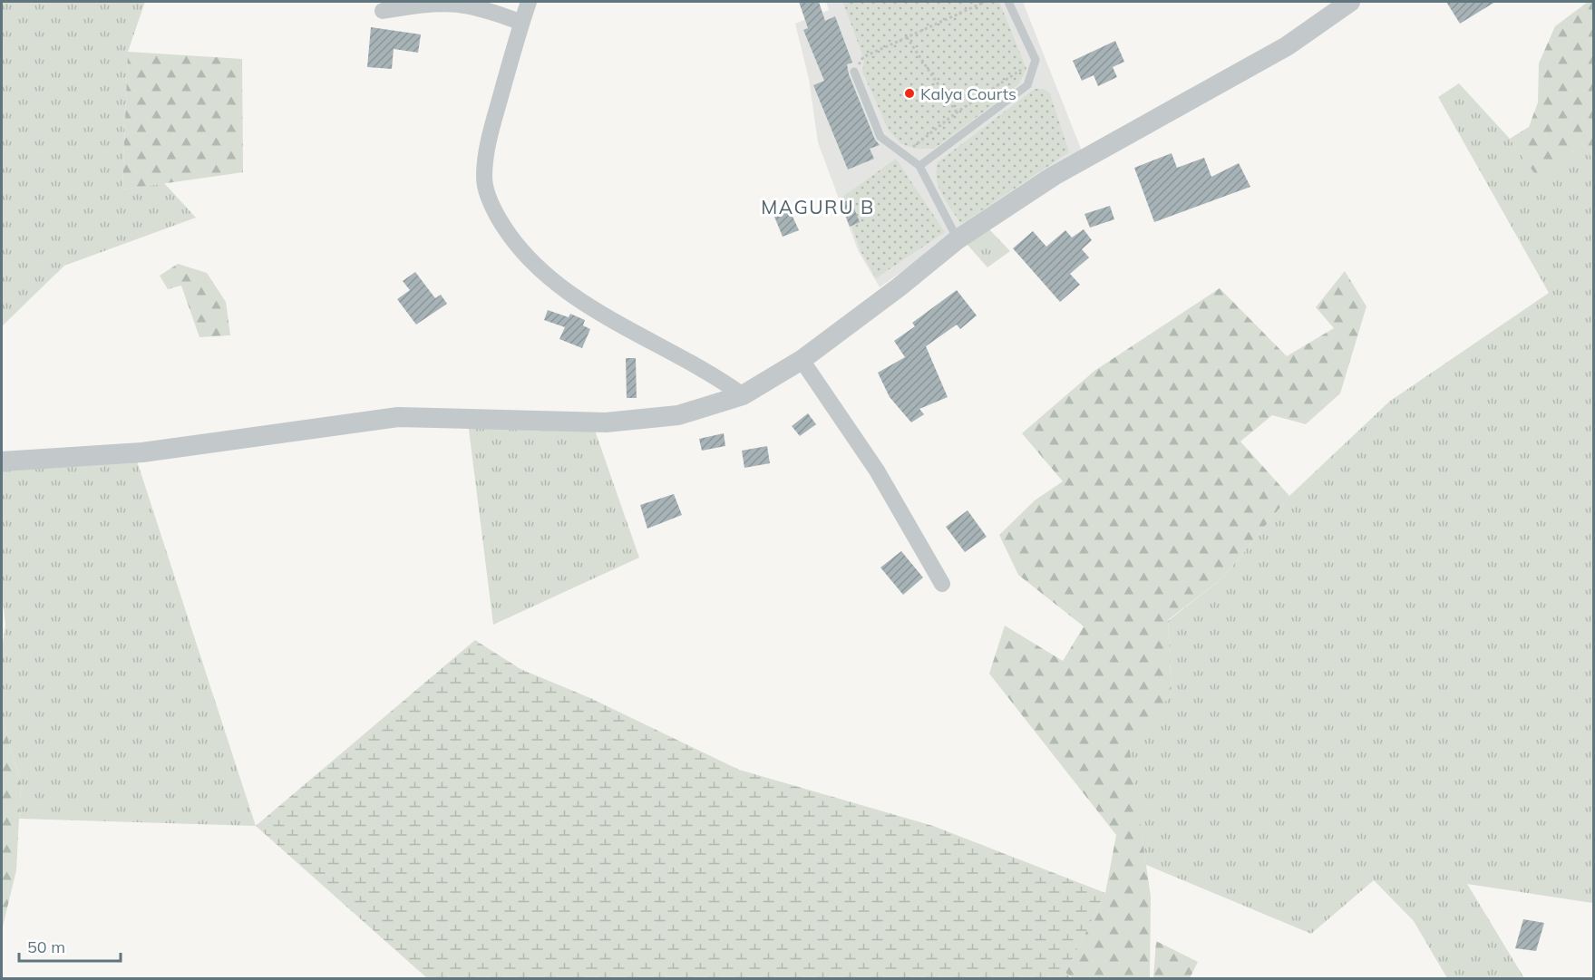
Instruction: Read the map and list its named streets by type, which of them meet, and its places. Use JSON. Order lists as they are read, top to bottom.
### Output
{
  "districts": ["MAGURU B"],
  "places": ["Kalya Courts"],
  "scale_bar": "50 m"
}
